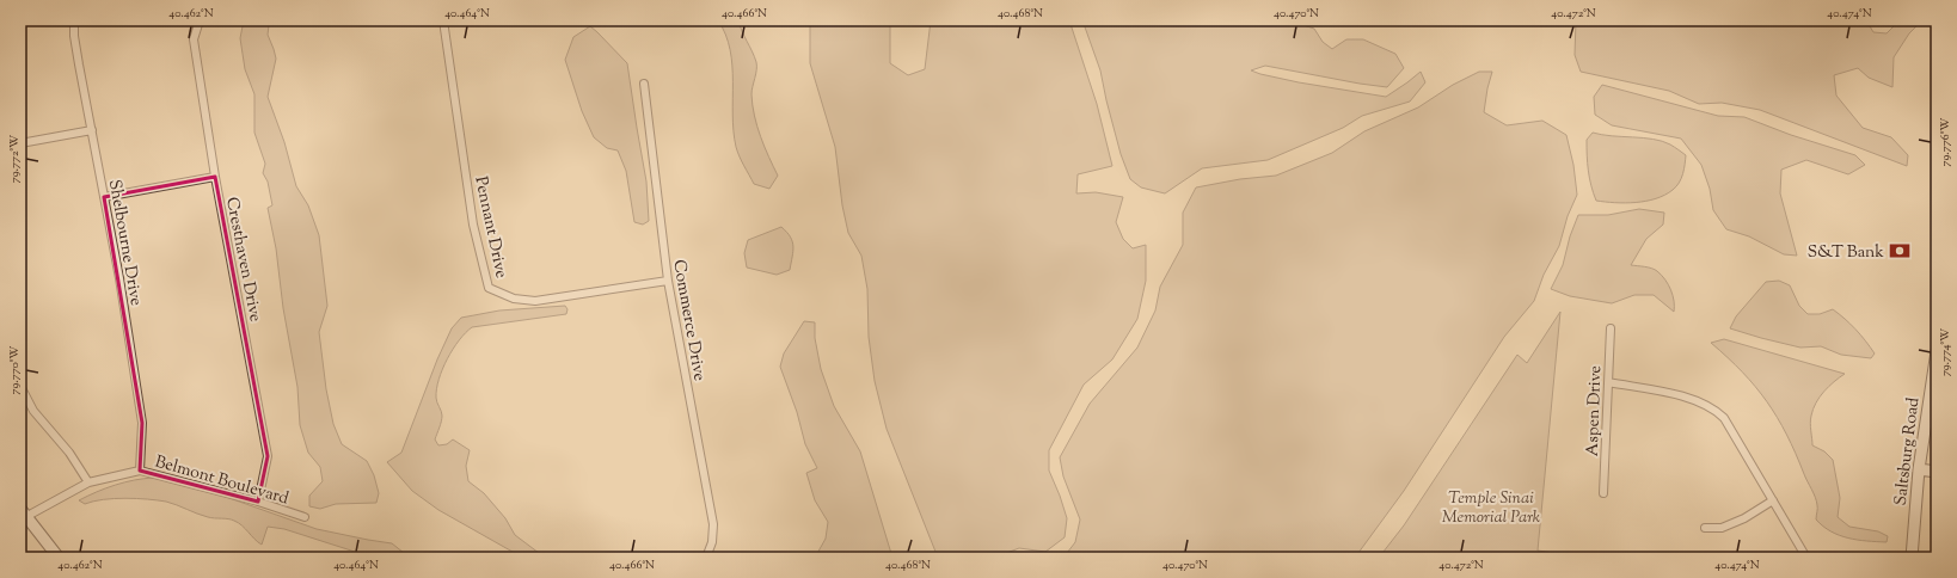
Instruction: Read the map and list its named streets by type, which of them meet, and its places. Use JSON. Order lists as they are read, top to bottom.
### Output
{
  "streets": {
    "main road": ["Saltsburg Road"],
    "street": [
      "Pennant Drive",
      "Shelbourne Drive",
      "Cresthaven Drive",
      "Commerce Drive",
      "Aspen Drive",
      "Belmont Boulevard"
    ]
  },
  "crossings": [
    ["Pennant Drive", "Commerce Drive"],
    ["Shelbourne Drive", "Belmont Boulevard"],
    ["Cresthaven Drive", "Belmont Boulevard"]
  ],
  "parks": ["Temple Sinai Memorial Park"],
  "places": {
    "bank": ["S&T Bank"]
  },
  "coordinates": [
    "40.462°N",
    "40.464°N",
    "40.466°N",
    "40.468°N",
    "40.470°N",
    "40.472°N",
    "40.474°N",
    "79.776°W",
    "79.772°W",
    "79.774°W",
    "79.770°W"
  ]
}
